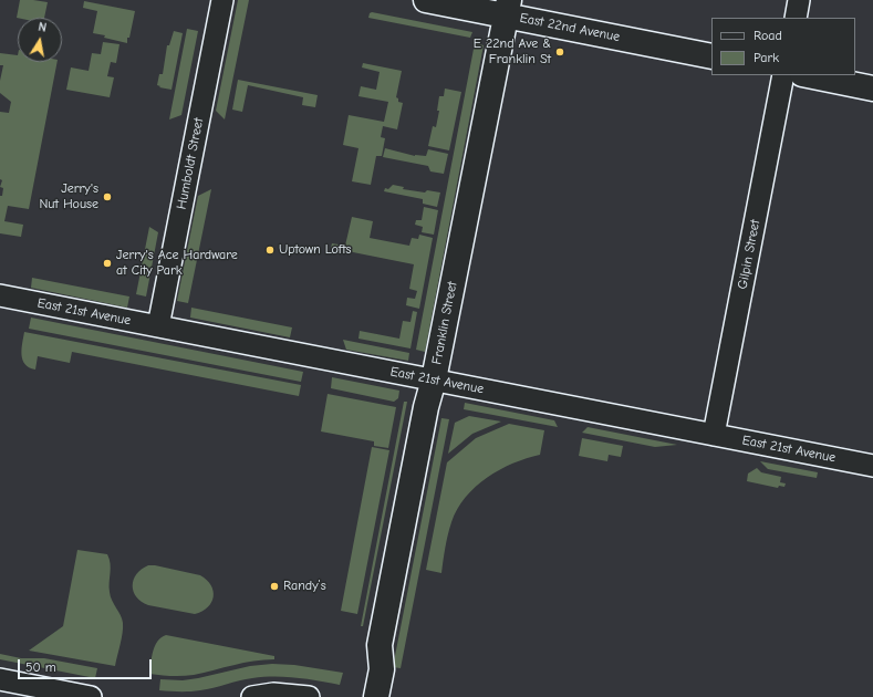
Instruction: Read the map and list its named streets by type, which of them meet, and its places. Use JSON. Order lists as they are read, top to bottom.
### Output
{
  "streets": {
    "street": [
      "East 22nd Avenue",
      "Humboldt Street",
      "Gilpin Street",
      "East 21st Avenue",
      "Franklin Street"
    ]
  },
  "crossings": [
    ["East 22nd Avenue", "Franklin Street"],
    ["Humboldt Street", "East 21st Avenue"],
    ["Gilpin Street", "East 21st Avenue"],
    ["East 21st Avenue", "Franklin Street"]
  ],
  "places": [
    "E 22nd Ave & Franklin St",
    "Jerry's Nut House",
    "Uptown Lofts",
    "Jerry's Ace Hardware at City Park",
    "Randy’s"
  ],
  "legend": ["Road", "Park"],
  "scale_bar": "50 m",
  "north": "top"
}
